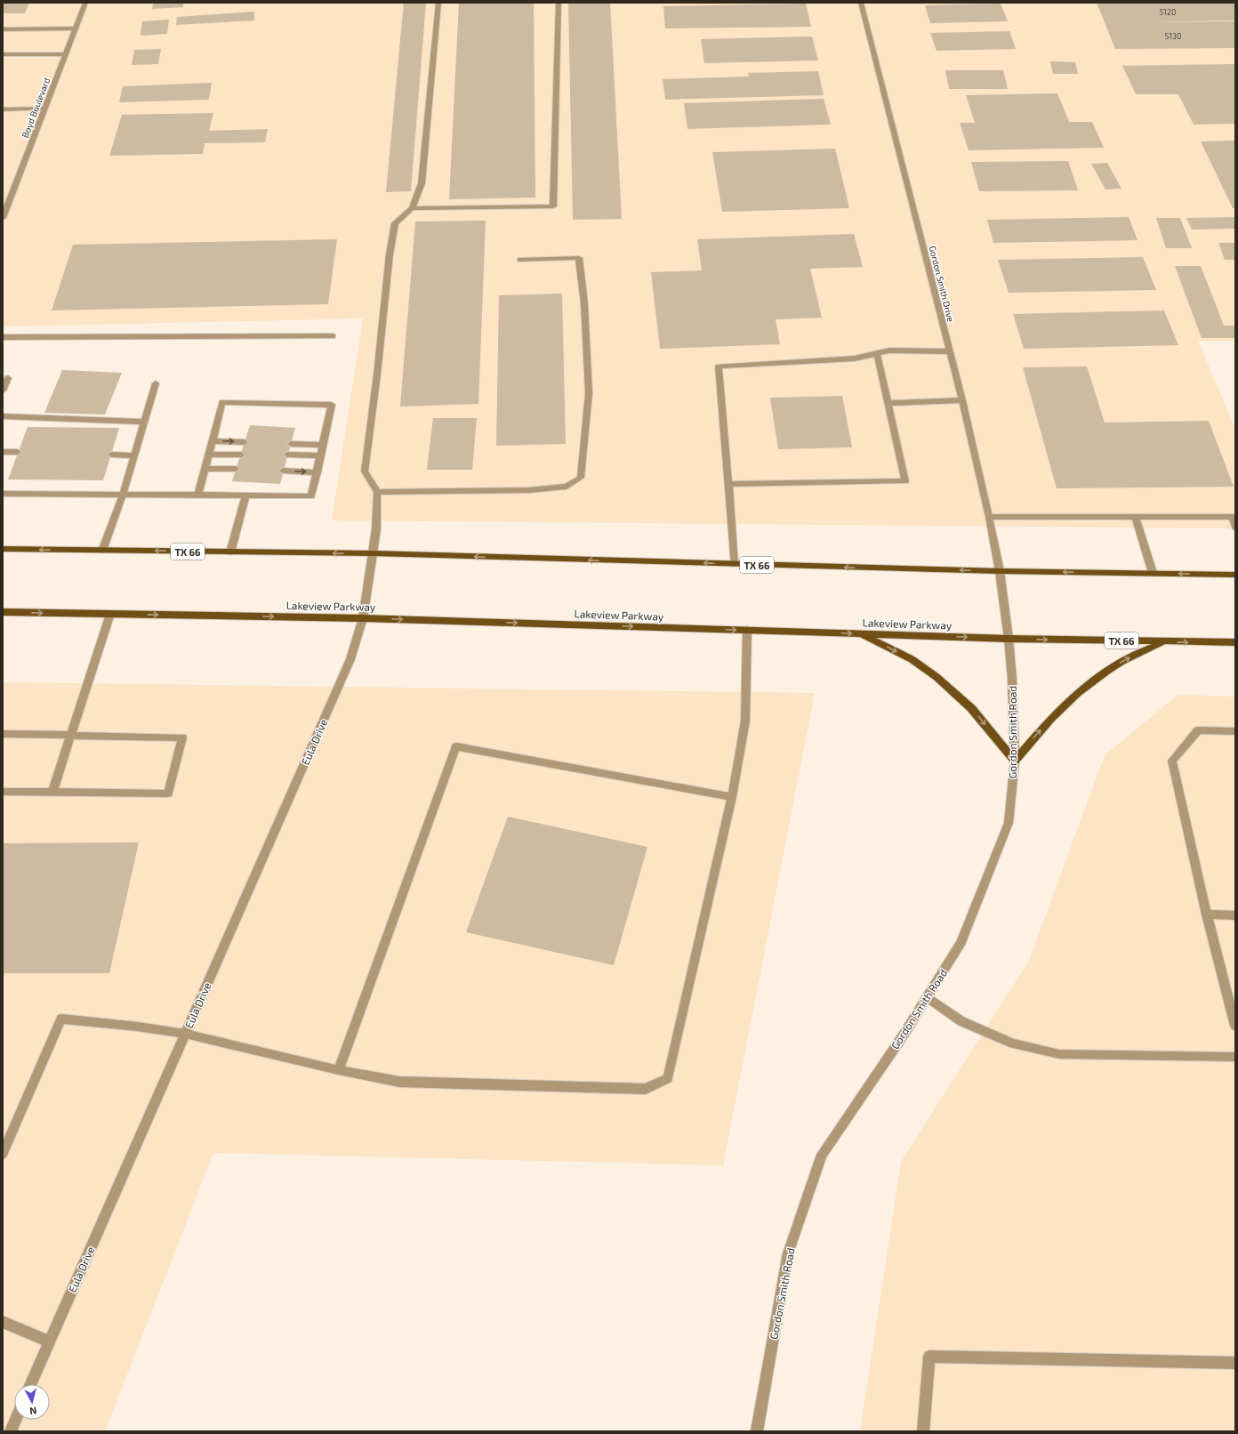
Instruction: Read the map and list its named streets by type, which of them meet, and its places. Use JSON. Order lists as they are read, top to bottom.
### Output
{
  "streets": {
    "main road": ["TX 66", "Lakeview Parkway"],
    "street": [
      "Boyd Boulevard",
      "Gordon Smith Drive",
      "Gordon Smith Road",
      "Eula Drive"
    ]
  },
  "crossings": [
    ["Gordon Smith Drive", "TX 66"],
    ["Gordon Smith Drive", "Gordon Smith Road"],
    ["TX 66", "Gordon Smith Road"],
    ["TX 66", "Eula Drive"],
    ["Lakeview Parkway", "Gordon Smith Road"],
    ["Lakeview Parkway", "Eula Drive"]
  ],
  "house_numbers": ["5120", "5130"],
  "north": "bottom"
}
